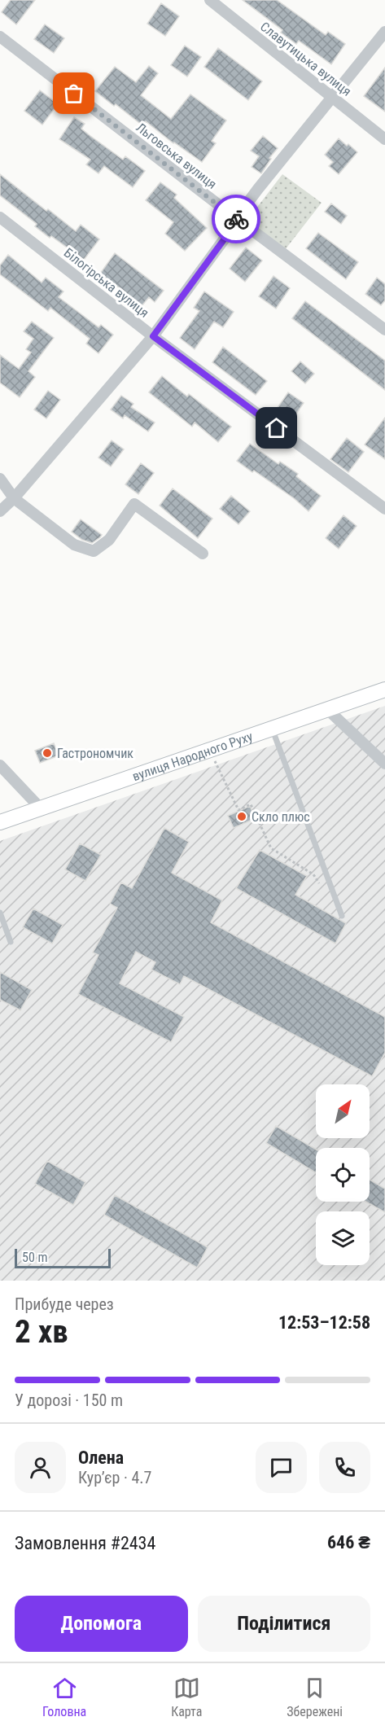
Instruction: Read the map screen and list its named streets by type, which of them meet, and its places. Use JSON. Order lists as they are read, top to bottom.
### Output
{
  "streets": {
    "main road": ["вулиця Народного Руху"],
    "street": ["Славутицька вулиця", "Льговська вулиця", "Білогірська вулиця"]
  },
  "places": ["Гастрономчик", "Скло плюс"],
  "scale_bar": "50 m",
  "north": "top right",
  "page": {
    "scale": "50 m",
    "heading": ["2 хв", "Прибуде через", "12:53–12:58"],
    "panel": [
      "Олена",
      "Кур’єр · 4.7",
      "Замовлення #2434",
      "646 ₴"
    ],
    "bar": "У дорозі · 150 m",
    "buttons": ["Допомога", "Поділитися"],
    "tabs": ["Головна", "Карта", "Збережені"]
  }
}
